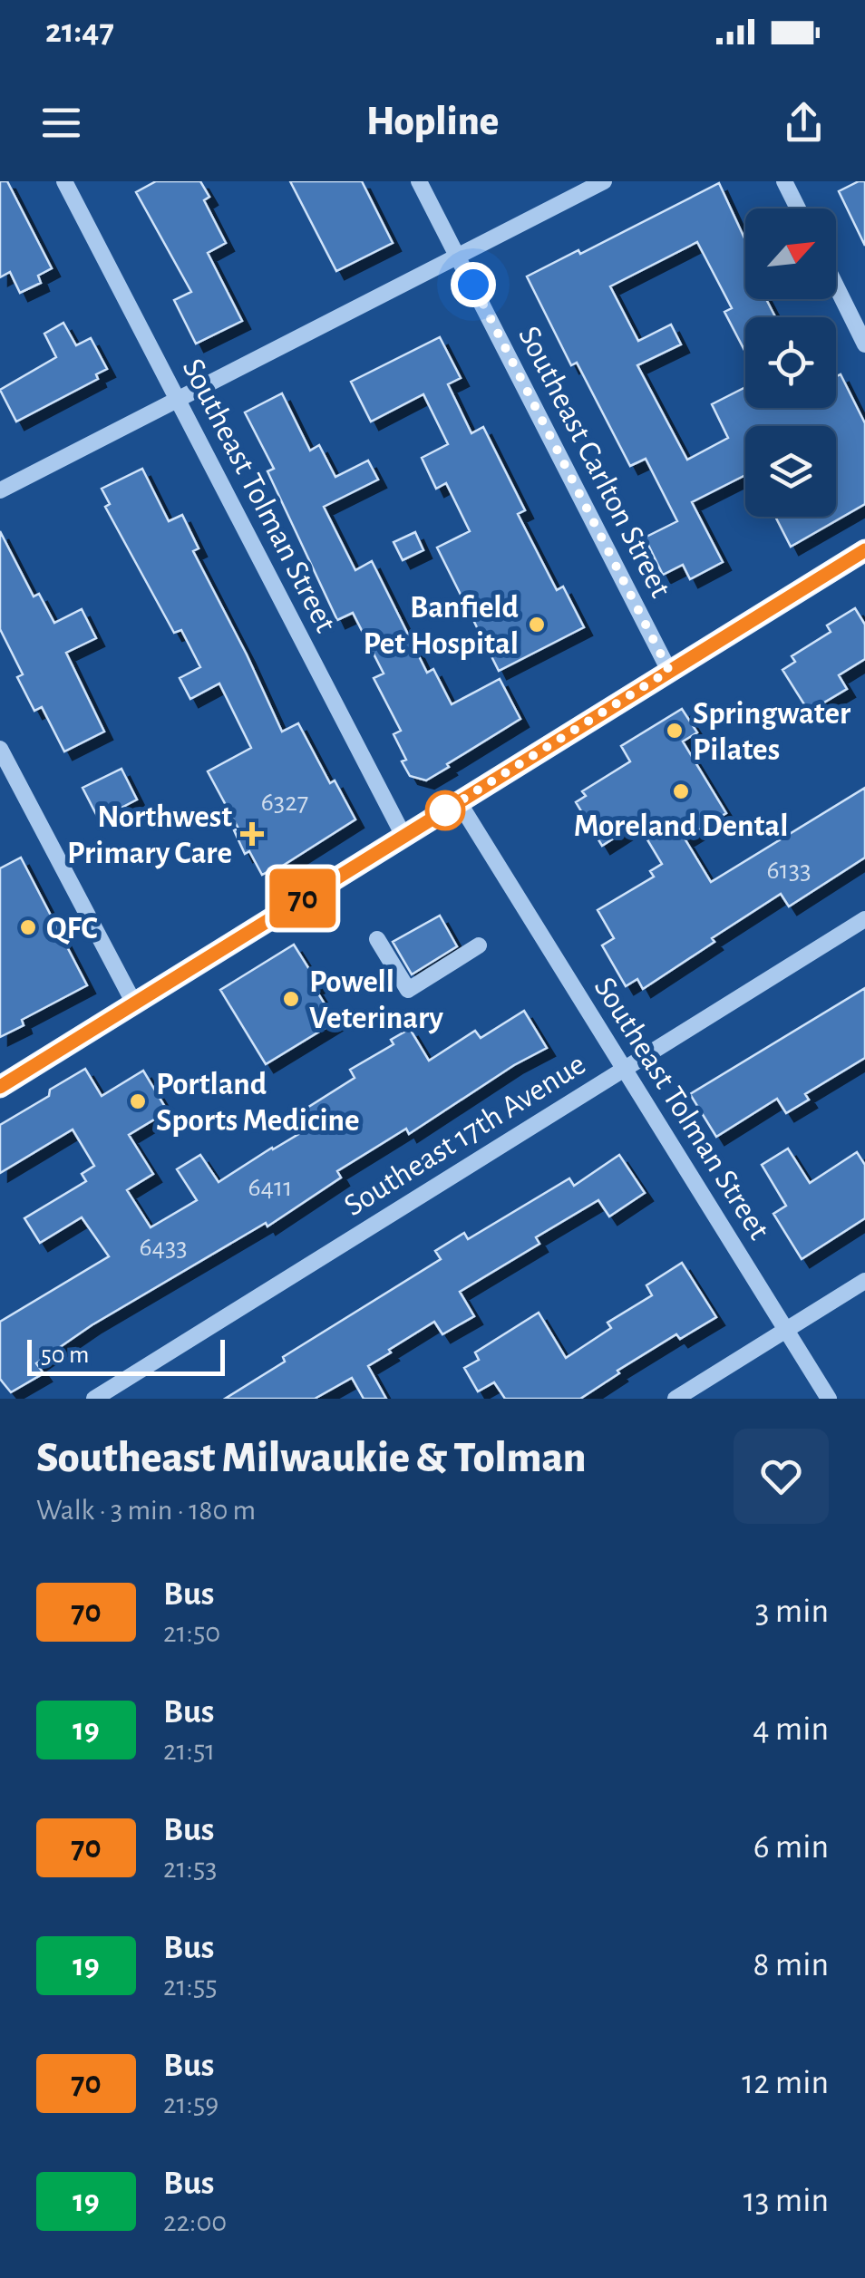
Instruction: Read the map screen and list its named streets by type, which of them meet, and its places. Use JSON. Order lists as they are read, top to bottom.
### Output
{
  "streets": {
    "street": ["Southeast Carlton Street", "Southeast Tolman Street", "Southeast 17th Avenue"]
  },
  "crossings": [
    ["Southeast Tolman Street", "Southeast 17th Avenue"]
  ],
  "places": {
    "other": [
      "Banfield Pet Hospital",
      "Springwater Pilates",
      "Moreland Dental",
      "QFC",
      "Powell Veterinary",
      "Portland Sports Medicine"
    ],
    "health": ["Northwest Primary Care"]
  },
  "lines": ["bus line 70"],
  "house_numbers": [
    "6327",
    "6133",
    "6411",
    "6433"
  ],
  "scale_bar": "50 m",
  "north": "top right",
  "page": {
    "status": "21:47",
    "header": "Hopline",
    "on_map": "70",
    "scale": "50 m",
    "heading": ["Southeast Milwaukie & Tolman", "Walk · 3 min · 180 m"],
    "list": [
      {
        "mark": "70",
        "name": "Bus",
        "note": "21:50",
        "value": "3 min"
      },
      {
        "mark": "19",
        "name": "Bus",
        "note": "21:51",
        "value": "4 min"
      },
      {
        "mark": "70",
        "name": "Bus",
        "note": "21:53",
        "value": "6 min"
      },
      {
        "mark": "19",
        "name": "Bus",
        "note": "21:55",
        "value": "8 min"
      },
      {
        "mark": "70",
        "name": "Bus",
        "note": "21:59",
        "value": "12 min"
      },
      {
        "mark": "19",
        "name": "Bus",
        "note": "22:00",
        "value": "13 min"
      }
    ]
  }
}
